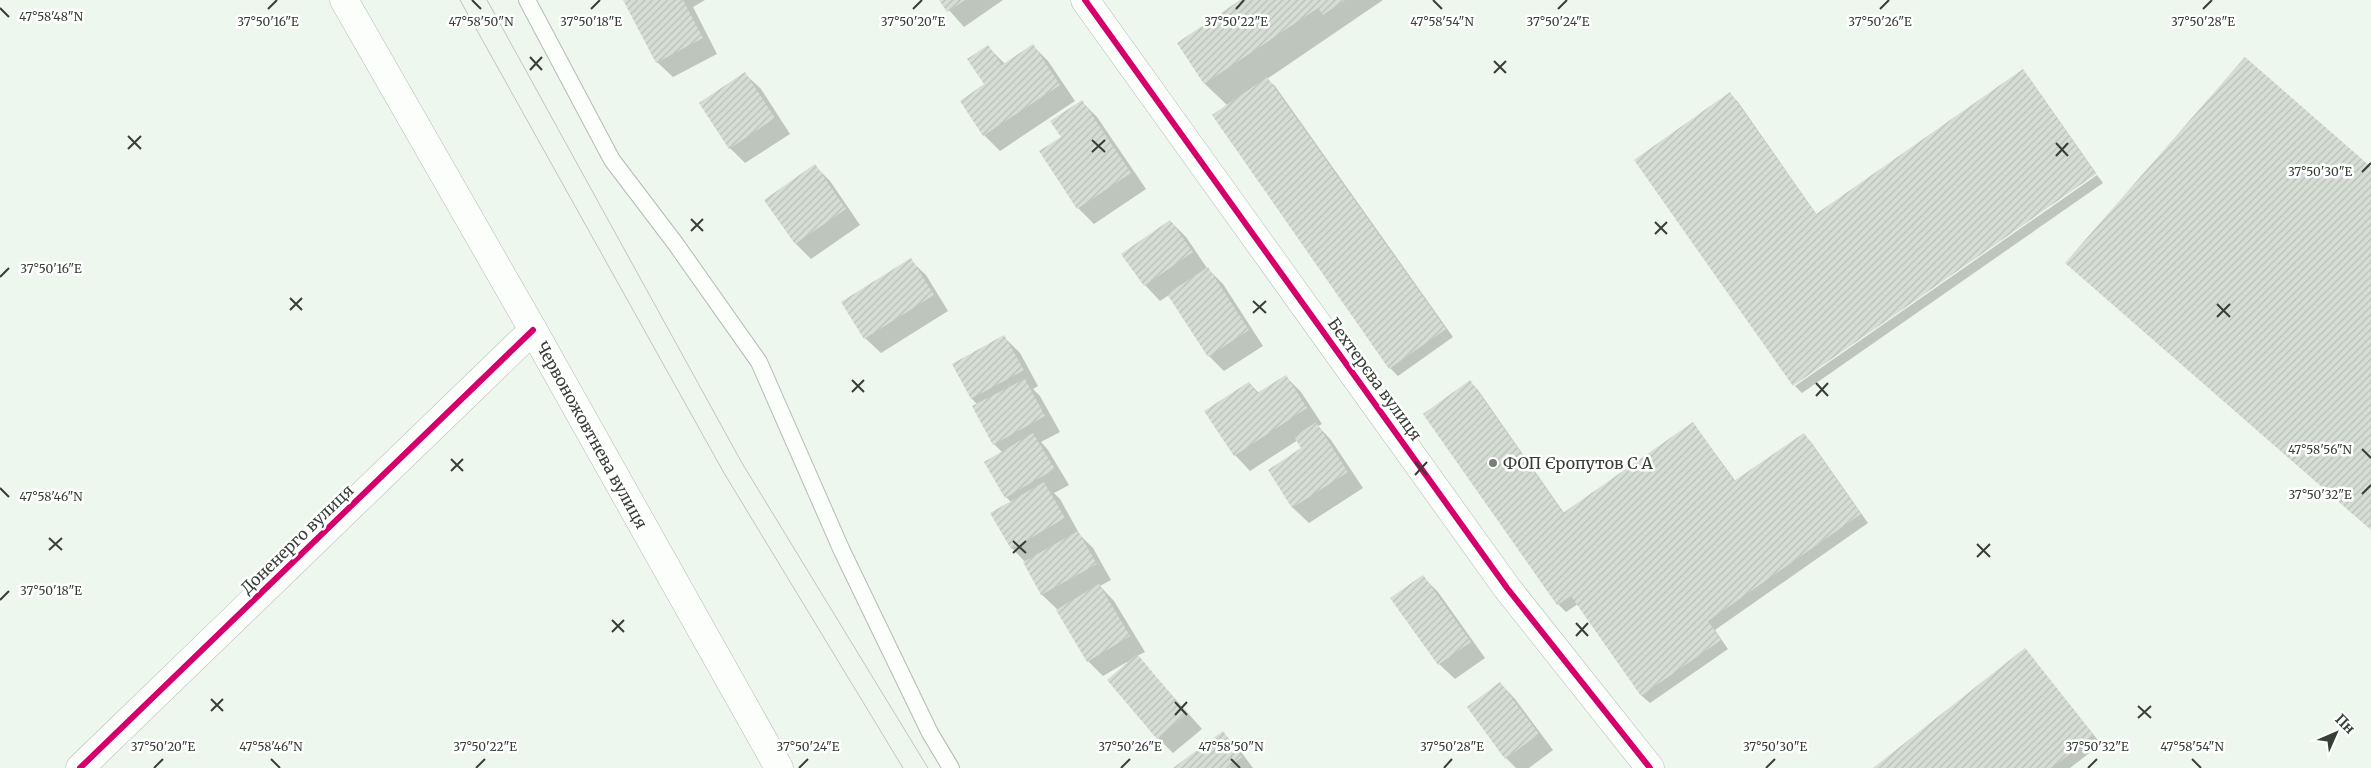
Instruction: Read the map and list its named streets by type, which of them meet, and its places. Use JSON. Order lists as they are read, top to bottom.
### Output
{
  "streets": {
    "street": ["Бехтерєва вулиця", "Червоножовтнева вулиця", "Доненерго вулиця"]
  },
  "crossings": [
    ["Червоножовтнева вулиця", "Доненерго вулиця"]
  ],
  "places": ["ФОП Єропутов С А"],
  "north": "top right",
  "coordinates": [
    "47°58'48\"N",
    "37°50'16\"E",
    "47°58'50\"N",
    "37°50'18\"E",
    "37°50'20\"E",
    "37°50'22\"E",
    "47°58'54\"N",
    "37°50'24\"E",
    "37°50'26\"E",
    "37°50'28\"E",
    "37°50'30\"E",
    "47°58'56\"N",
    "37°50'32\"E",
    "47°58'46\"N"
  ]
}
